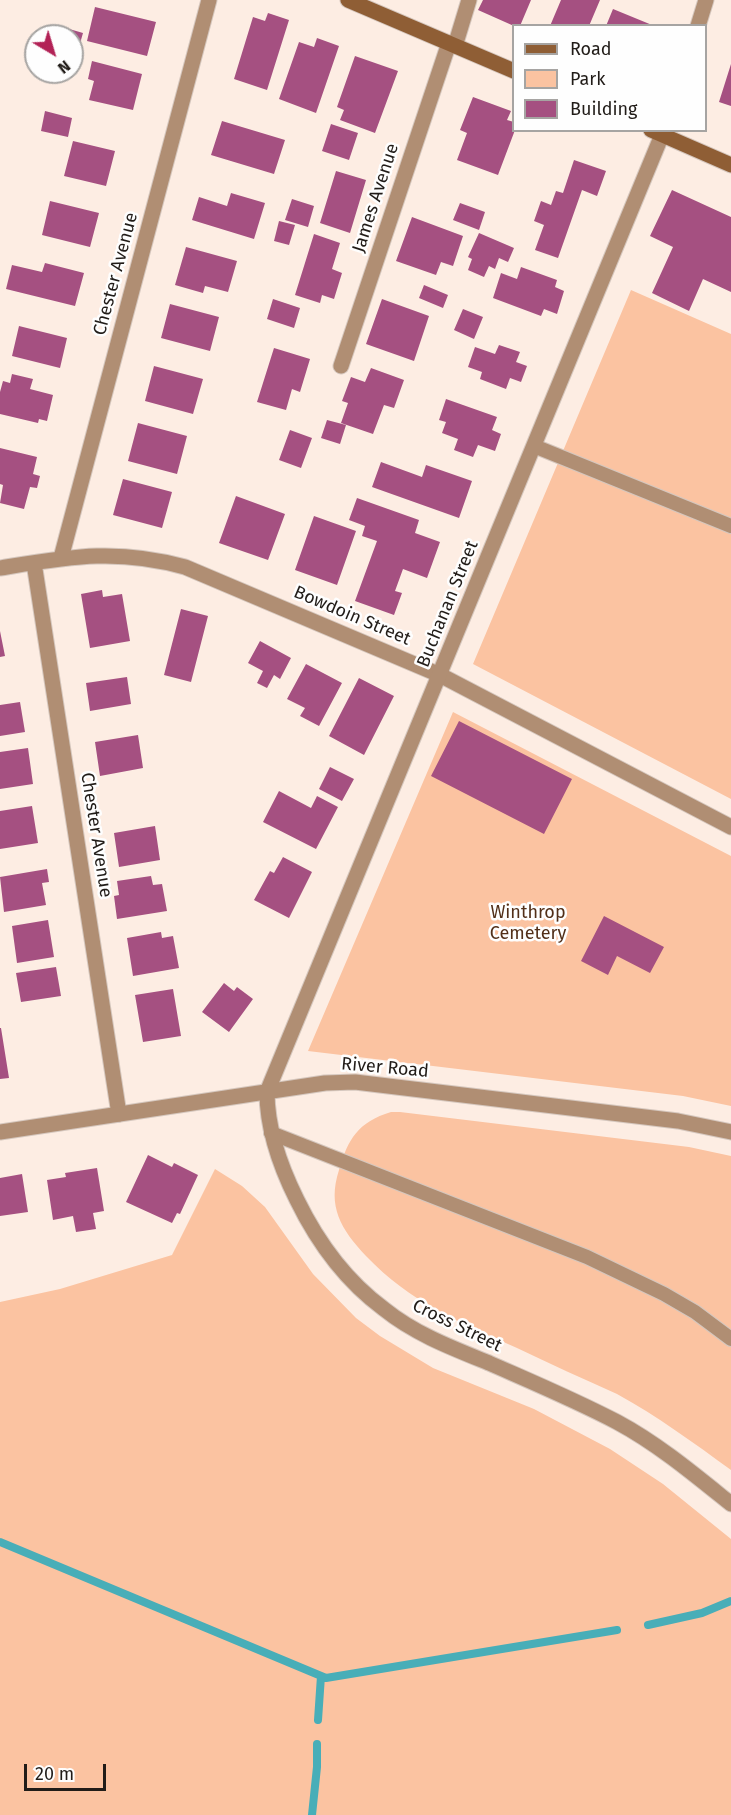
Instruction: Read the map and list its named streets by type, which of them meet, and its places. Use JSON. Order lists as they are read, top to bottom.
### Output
{
  "streets": {
    "street": [
      "James Avenue",
      "Chester Avenue",
      "Buchanan Street",
      "Bowdoin Street",
      "River Road",
      "Cross Street"
    ]
  },
  "crossings": [
    ["Chester Avenue", "Bowdoin Street"],
    ["Chester Avenue", "River Road"],
    ["Buchanan Street", "Bowdoin Street"],
    ["Buchanan Street", "River Road"],
    ["Buchanan Street", "Cross Street"],
    ["River Road", "Cross Street"]
  ],
  "parks": ["Winthrop Cemetery"],
  "legend": ["Road", "Park", "Building"],
  "scale_bar": "20 m",
  "north": "bottom right"
}
